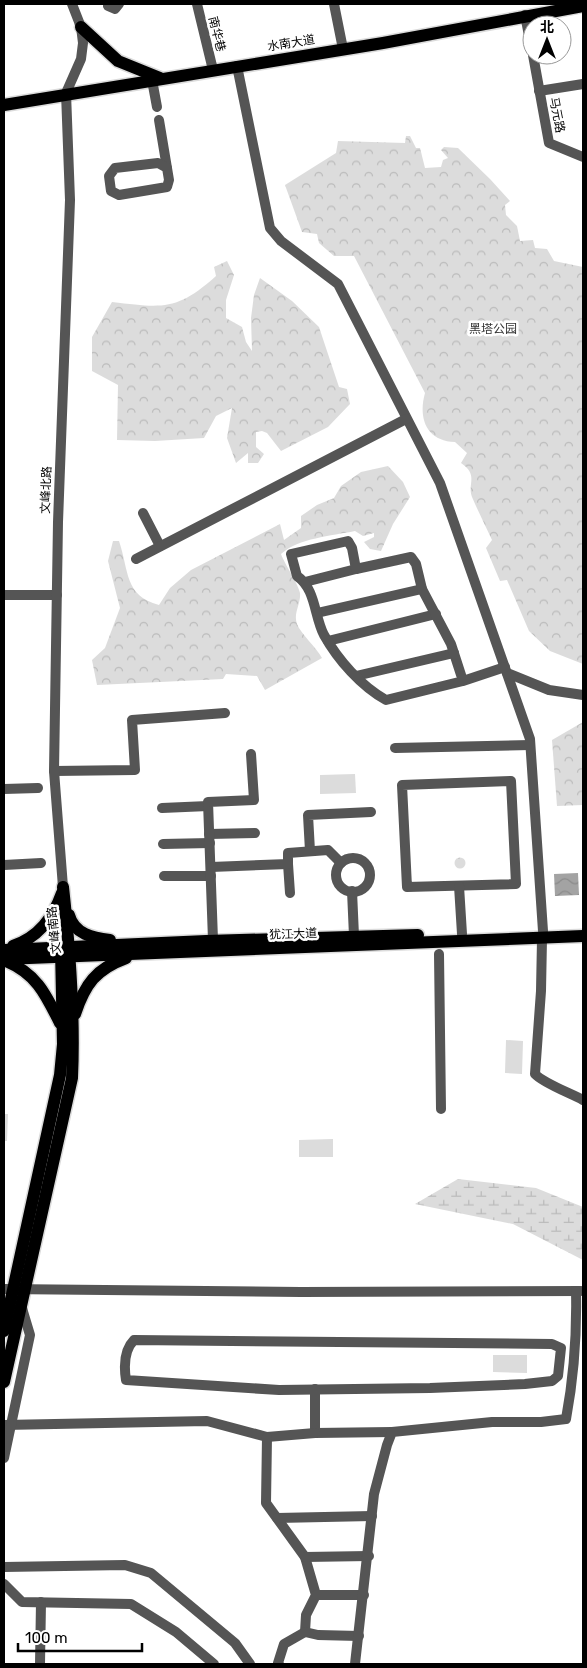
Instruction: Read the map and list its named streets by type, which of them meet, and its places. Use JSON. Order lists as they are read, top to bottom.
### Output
{
  "streets": {
    "main road": ["水南大道", "文峰南路", "犹江大道"],
    "street": ["南华巷", "马元路", "文峰北路"]
  },
  "crossings": [
    ["南华巷", "水南大道"],
    ["水南大道", "文峰北路"],
    ["文峰北路", "文峰南路"],
    ["文峰南路", "犹江大道"]
  ],
  "parks": ["黑塔公园"],
  "scale_bar": "100 m",
  "north": "top"
}
